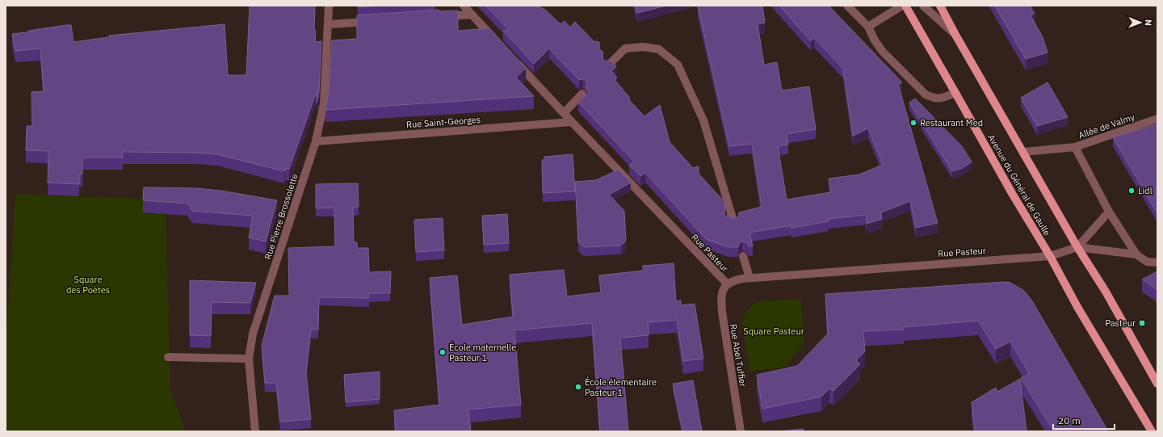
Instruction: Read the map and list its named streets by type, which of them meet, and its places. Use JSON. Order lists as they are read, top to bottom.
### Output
{
  "streets": {
    "main road": ["Avenue du Général de Gaulle"],
    "street": [
      "Rue Saint-Georges",
      "Allée de Valmy",
      "Rue Pierre Brossolette",
      "Rue Pasteur",
      "Rue Abel Tuffier"
    ]
  },
  "crossings": [
    ["Rue Saint-Georges", "Rue Pierre Brossolette"],
    ["Rue Saint-Georges", "Rue Pasteur"],
    ["Allée de Valmy", "Rue Pasteur"],
    ["Avenue du Général de Gaulle", "Rue Pasteur"],
    ["Rue Pasteur", "Rue Abel Tuffier"]
  ],
  "parks": ["Square des Poètes", "Square Pasteur"],
  "places": {
    "other": [
      "Restaurant Med",
      "Lidl",
      "École maternelle Pasteur 1",
      "École élementaire Pasteur 1"
    ],
    "transit": ["Pasteur"]
  },
  "scale_bar": "20 m",
  "north": "right"
}
